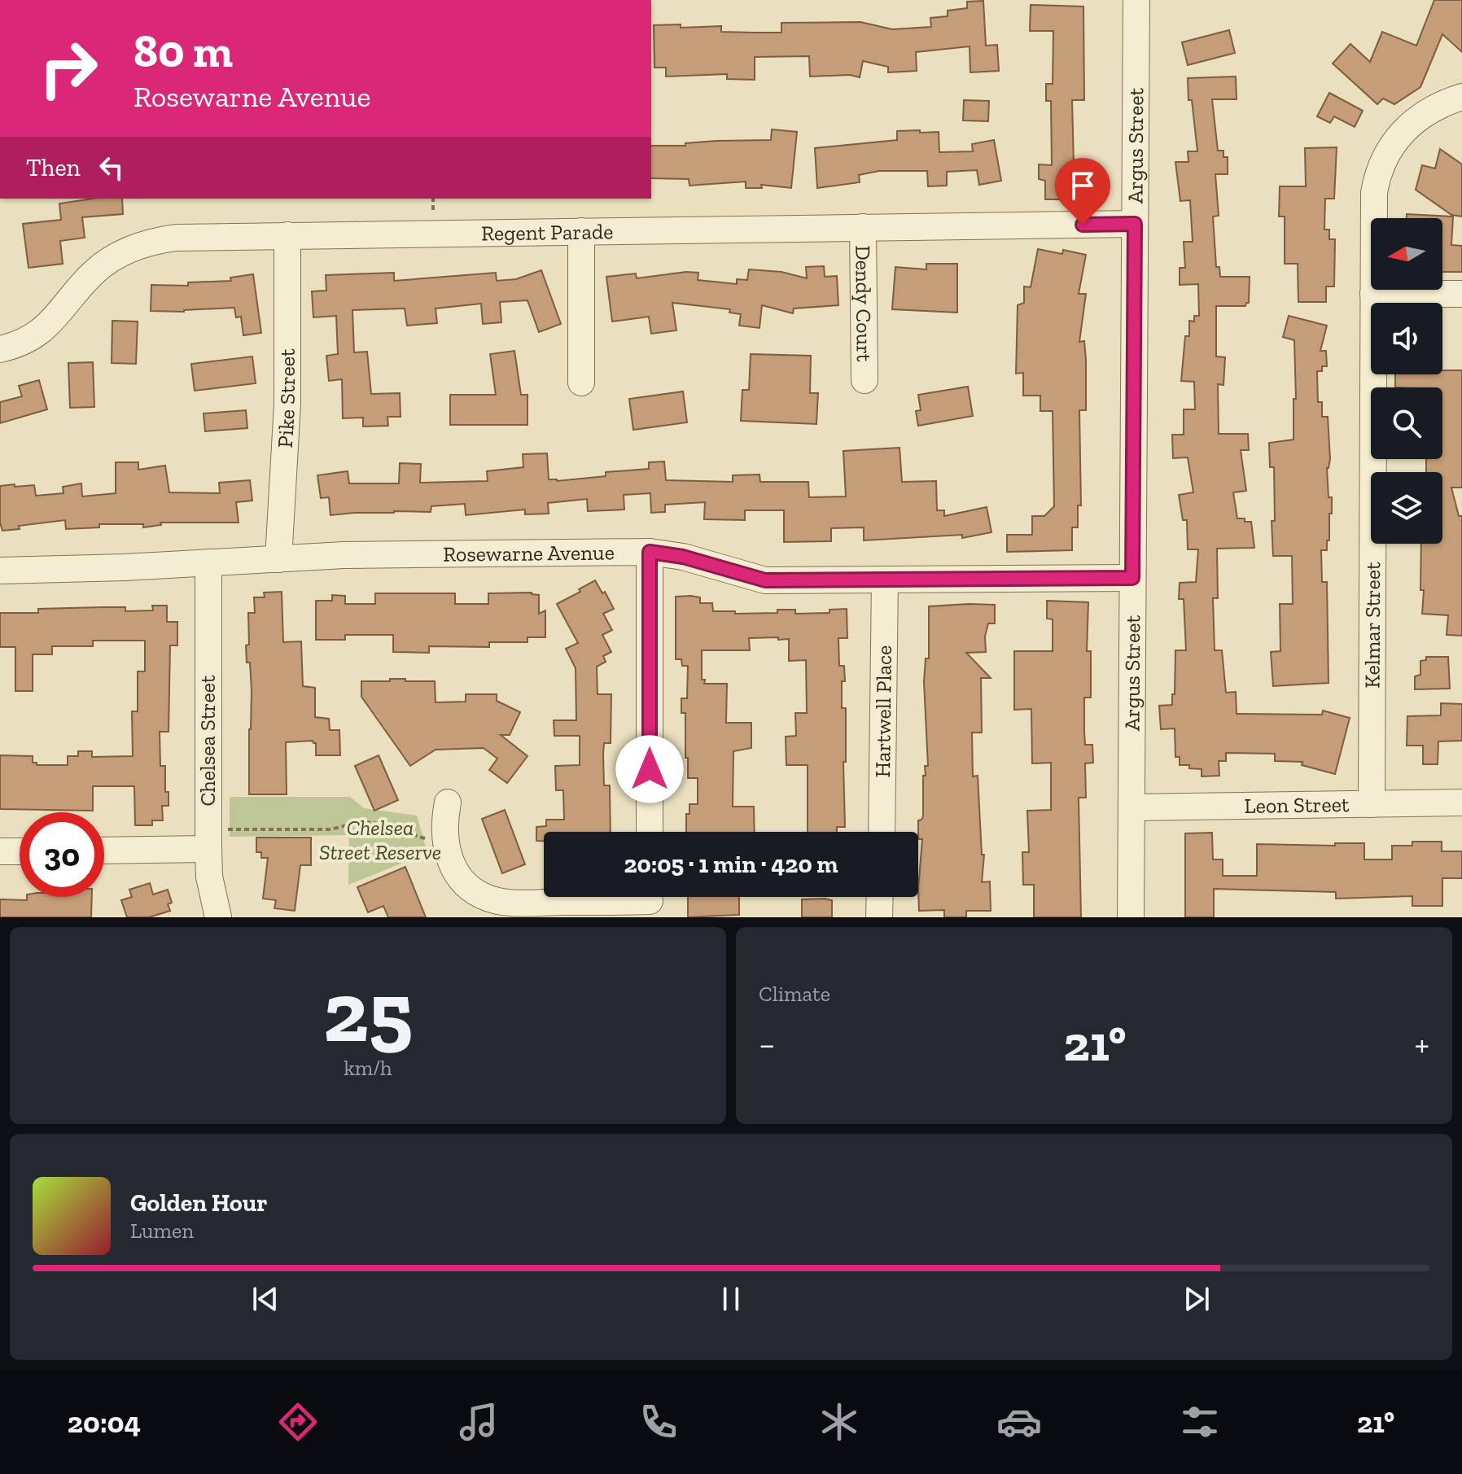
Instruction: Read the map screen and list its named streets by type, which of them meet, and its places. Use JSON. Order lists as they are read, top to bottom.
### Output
{
  "streets": {
    "street": [
      "Argus Street",
      "Regent Parade",
      "Dendy Court",
      "Pike Street",
      "Rosewarne Avenue",
      "Kelmar Street",
      "Hartwell Place",
      "Chelsea Street",
      "Leon Street"
    ]
  },
  "crossings": [
    ["Argus Street", "Regent Parade"],
    ["Argus Street", "Rosewarne Avenue"],
    ["Argus Street", "Leon Street"],
    ["Regent Parade", "Dendy Court"],
    ["Regent Parade", "Pike Street"],
    ["Pike Street", "Rosewarne Avenue"],
    ["Rosewarne Avenue", "Hartwell Place"],
    ["Rosewarne Avenue", "Chelsea Street"],
    ["Kelmar Street", "Leon Street"]
  ],
  "parks": ["Chelsea Street Reserve"],
  "north": "left",
  "page": {
    "turn": ["80 m", "Rosewarne Avenue"],
    "then": "Then",
    "limit": "30",
    "trip": "20:05 · 1 min · 420 m",
    "tile": [
      ["25", "km/h"],
      "Climate"
    ],
    "heat": ["−", "21°", "+"],
    "song": ["Golden Hour", "Lumen"],
    "tabs": ["20:04", "21°"]
  }
}
